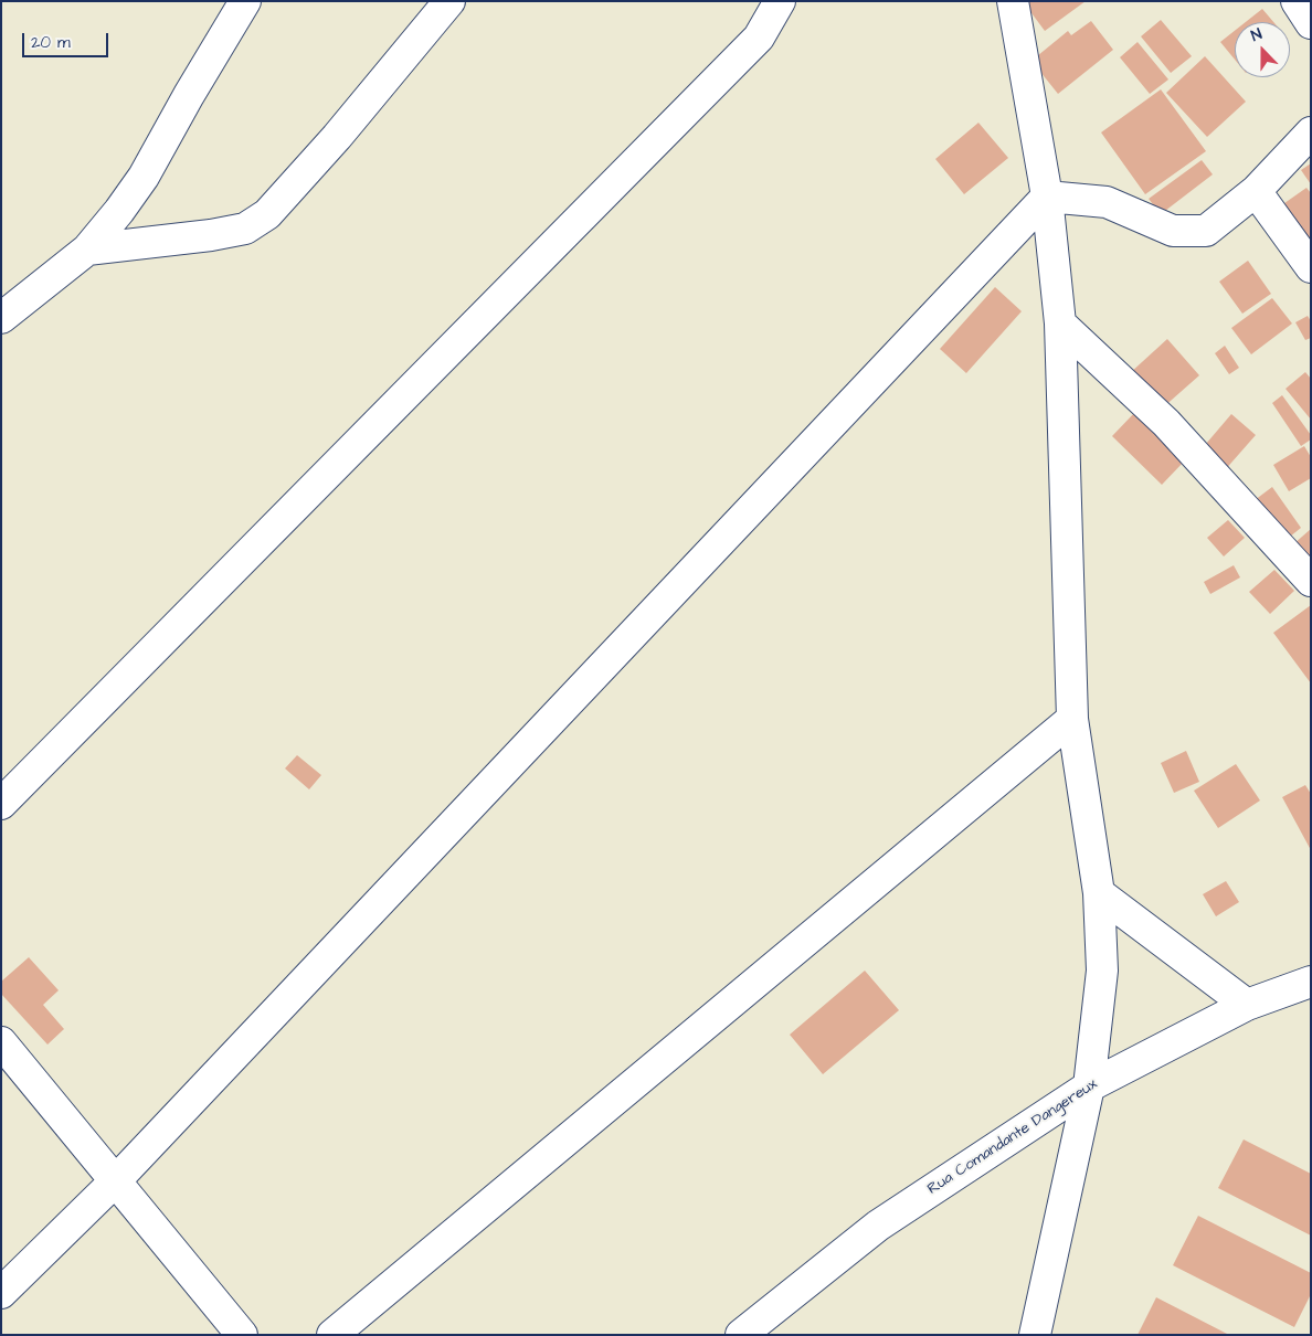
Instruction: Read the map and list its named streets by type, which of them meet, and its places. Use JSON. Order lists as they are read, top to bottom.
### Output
{
  "streets": {
    "street": ["Rua Comandante Dangereux"]
  },
  "scale_bar": "20 m",
  "north": "top"
}
